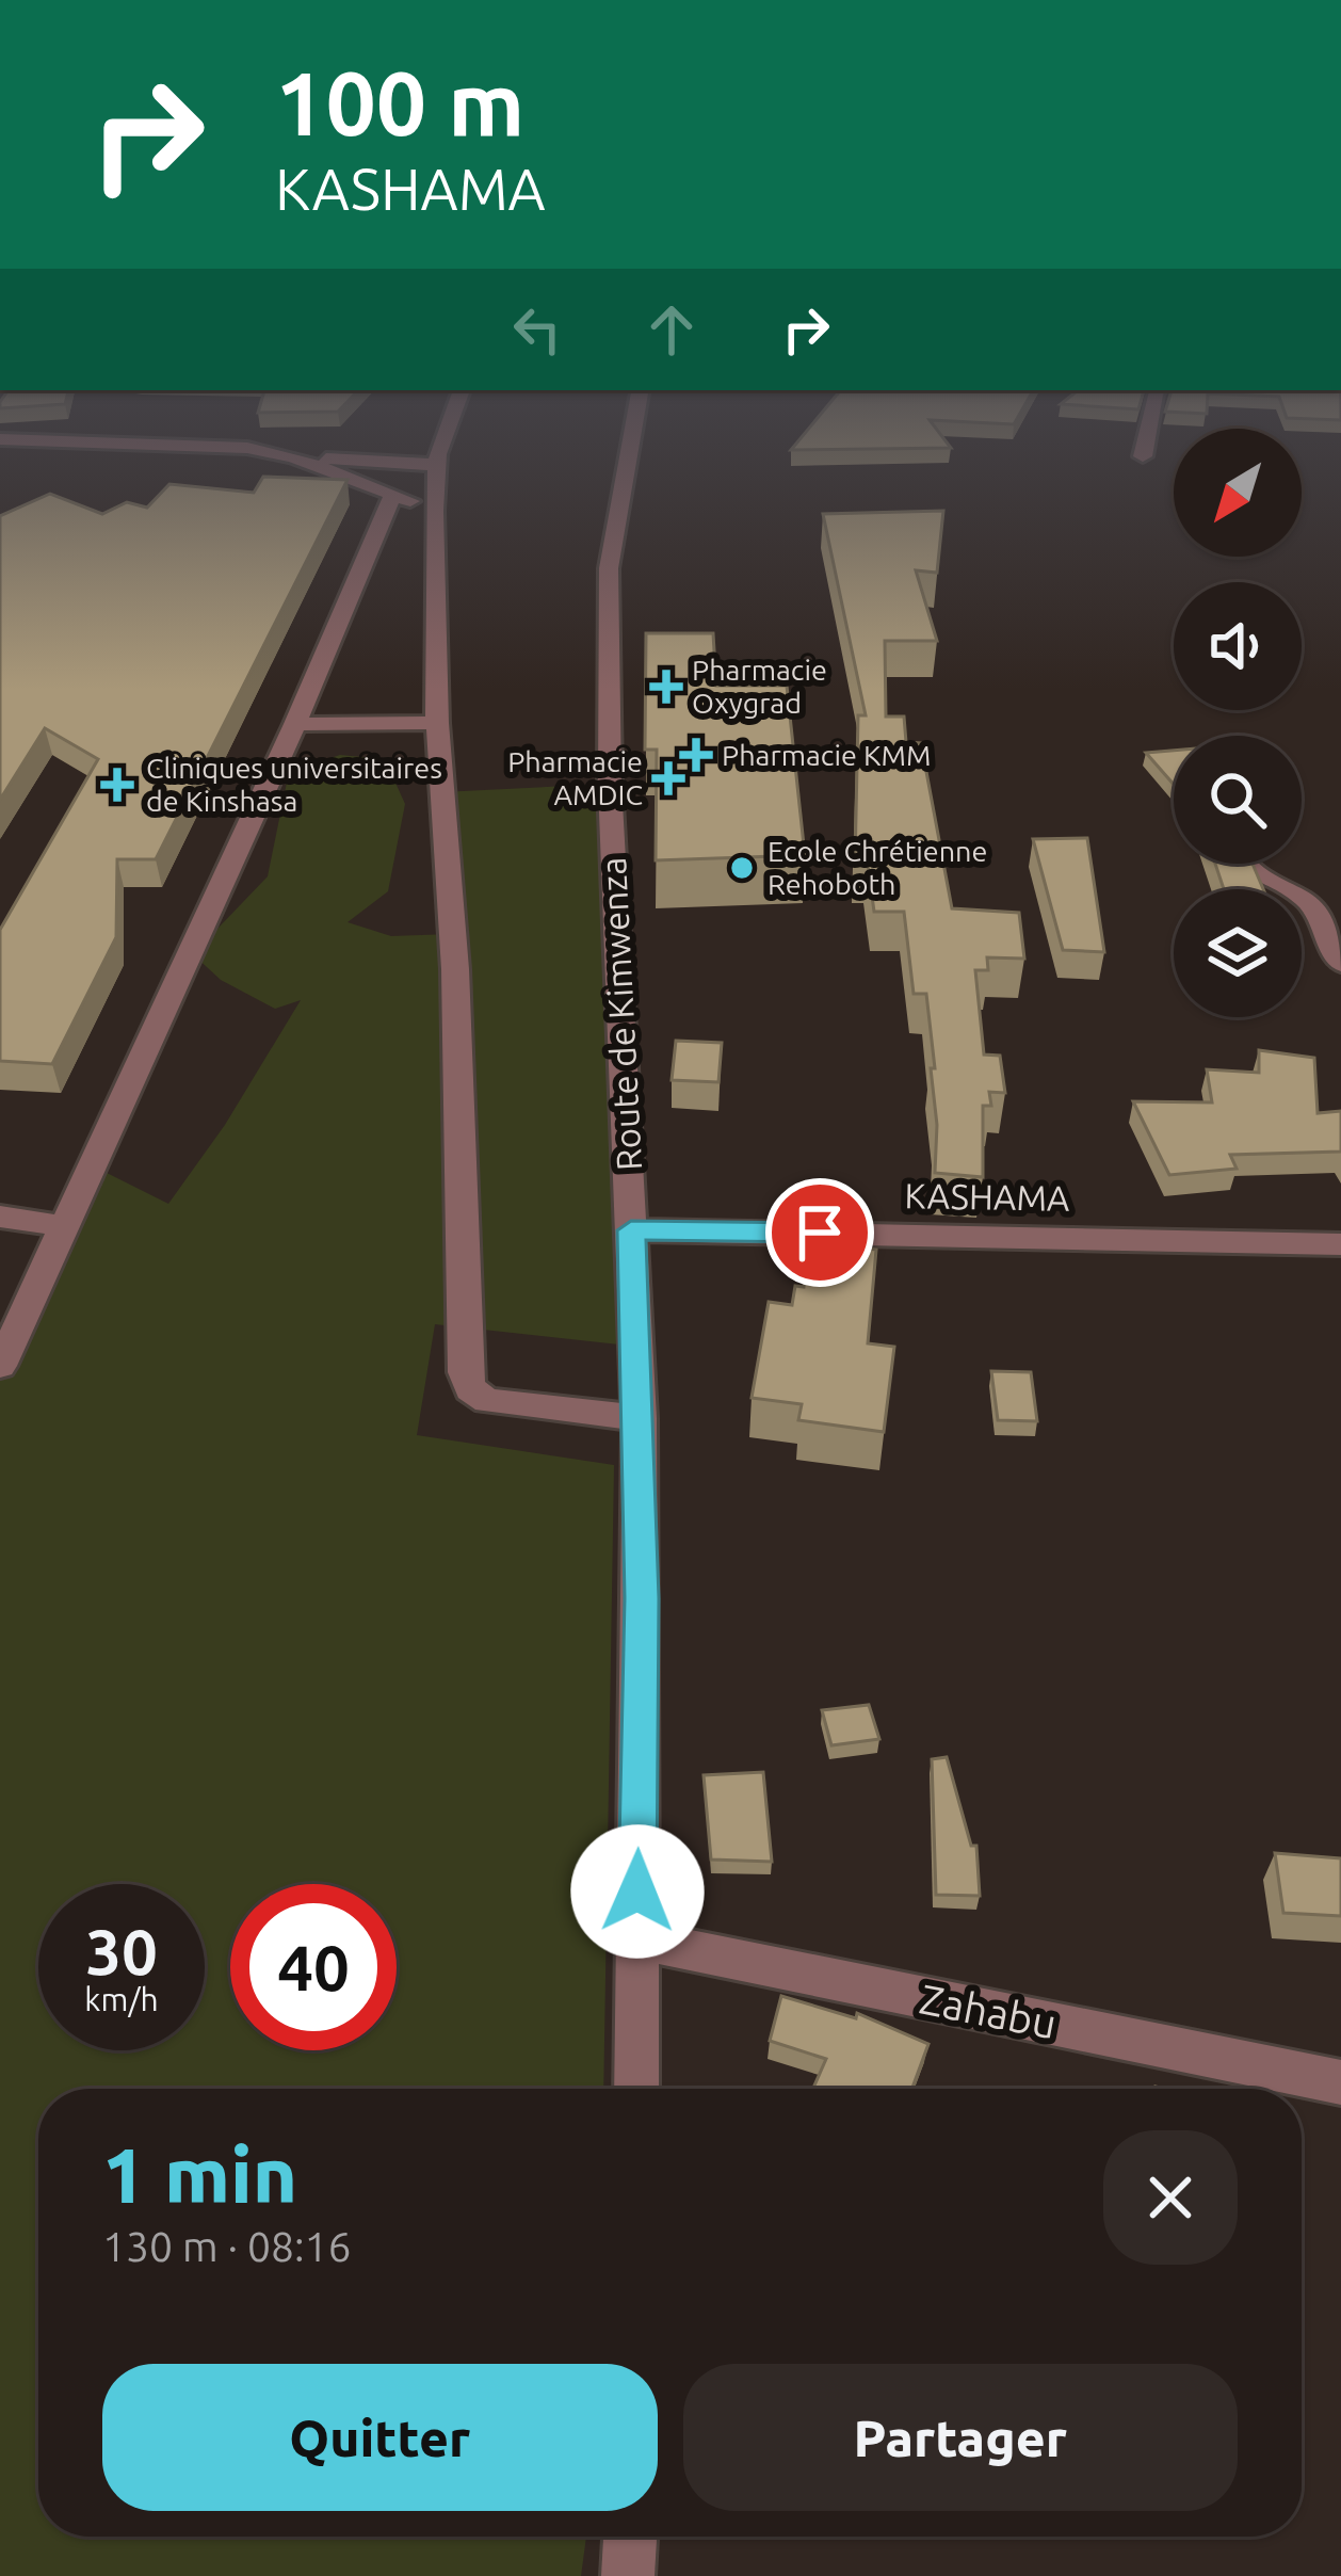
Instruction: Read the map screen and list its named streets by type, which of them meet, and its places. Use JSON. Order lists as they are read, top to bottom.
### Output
{
  "streets": {
    "street": ["Route de Kimwenza", "KASHAMA", "Zahabu"]
  },
  "crossings": [
    ["Route de Kimwenza", "KASHAMA"],
    ["Route de Kimwenza", "Zahabu"]
  ],
  "places": {
    "health": [
      "Pharmacie Oxygrad",
      "Pharmacie KMM",
      "Pharmacie AMDIC",
      "Cliniques universitaires de Kinshasa"
    ],
    "other": ["Ecole Chrétienne Rehoboth"]
  },
  "north": "bottom left",
  "page": {
    "turn": ["100 m", "KASHAMA"],
    "speed": "30 km/h",
    "limit": "40",
    "heading": ["1 min", "130 m · 08:16"],
    "buttons": ["Quitter", "Partager"]
  }
}
